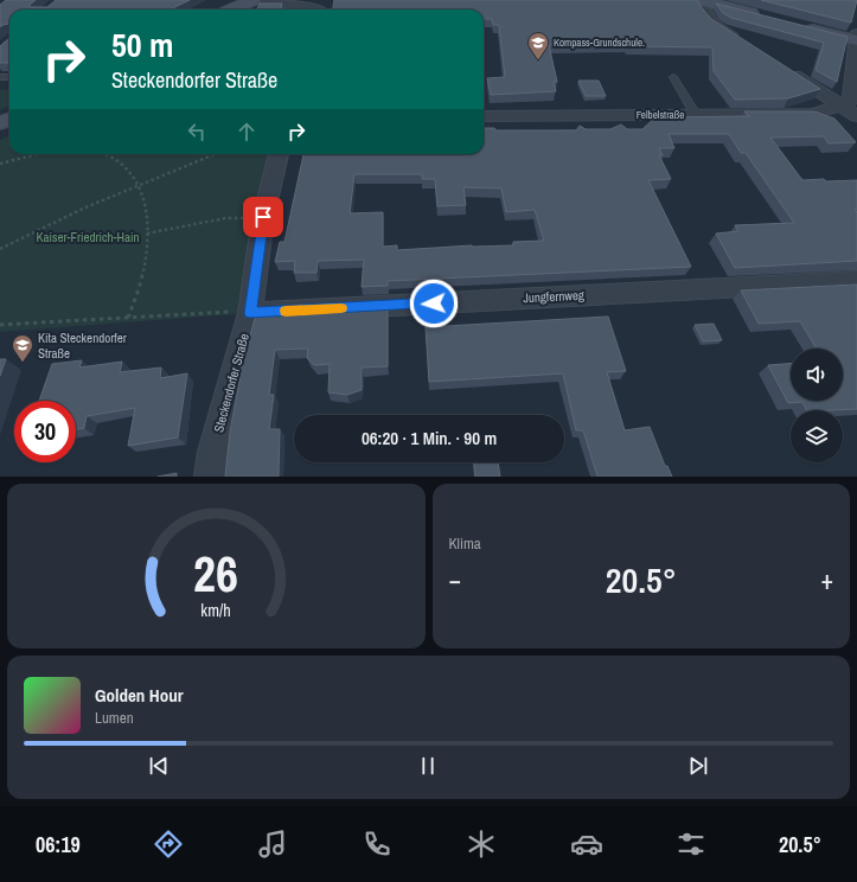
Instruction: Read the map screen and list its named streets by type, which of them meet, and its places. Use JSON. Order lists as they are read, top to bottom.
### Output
{
  "streets": {
    "street": ["Felbelstraße", "Jungfernweg", "Steckendorfer Straße"]
  },
  "crossings": [
    ["Jungfernweg", "Steckendorfer Straße"]
  ],
  "parks": ["Kaiser-Friedrich-Hain"],
  "places": {
    "school or university": ["Kompass-Grundschule.", "Kita Steckendorfer Straße"]
  },
  "page": {
    "turn": ["50 m", "Steckendorfer Straße"],
    "limit": "30",
    "trip": "06:20 · 1 Min. · 90 m",
    "tile": "Klima",
    "heat": ["−", "20.5°", "+"],
    "song": ["Golden Hour", "Lumen"],
    "tabs": ["06:19", "20.5°"],
    "gauge": ["26", "km/h"]
  }
}
